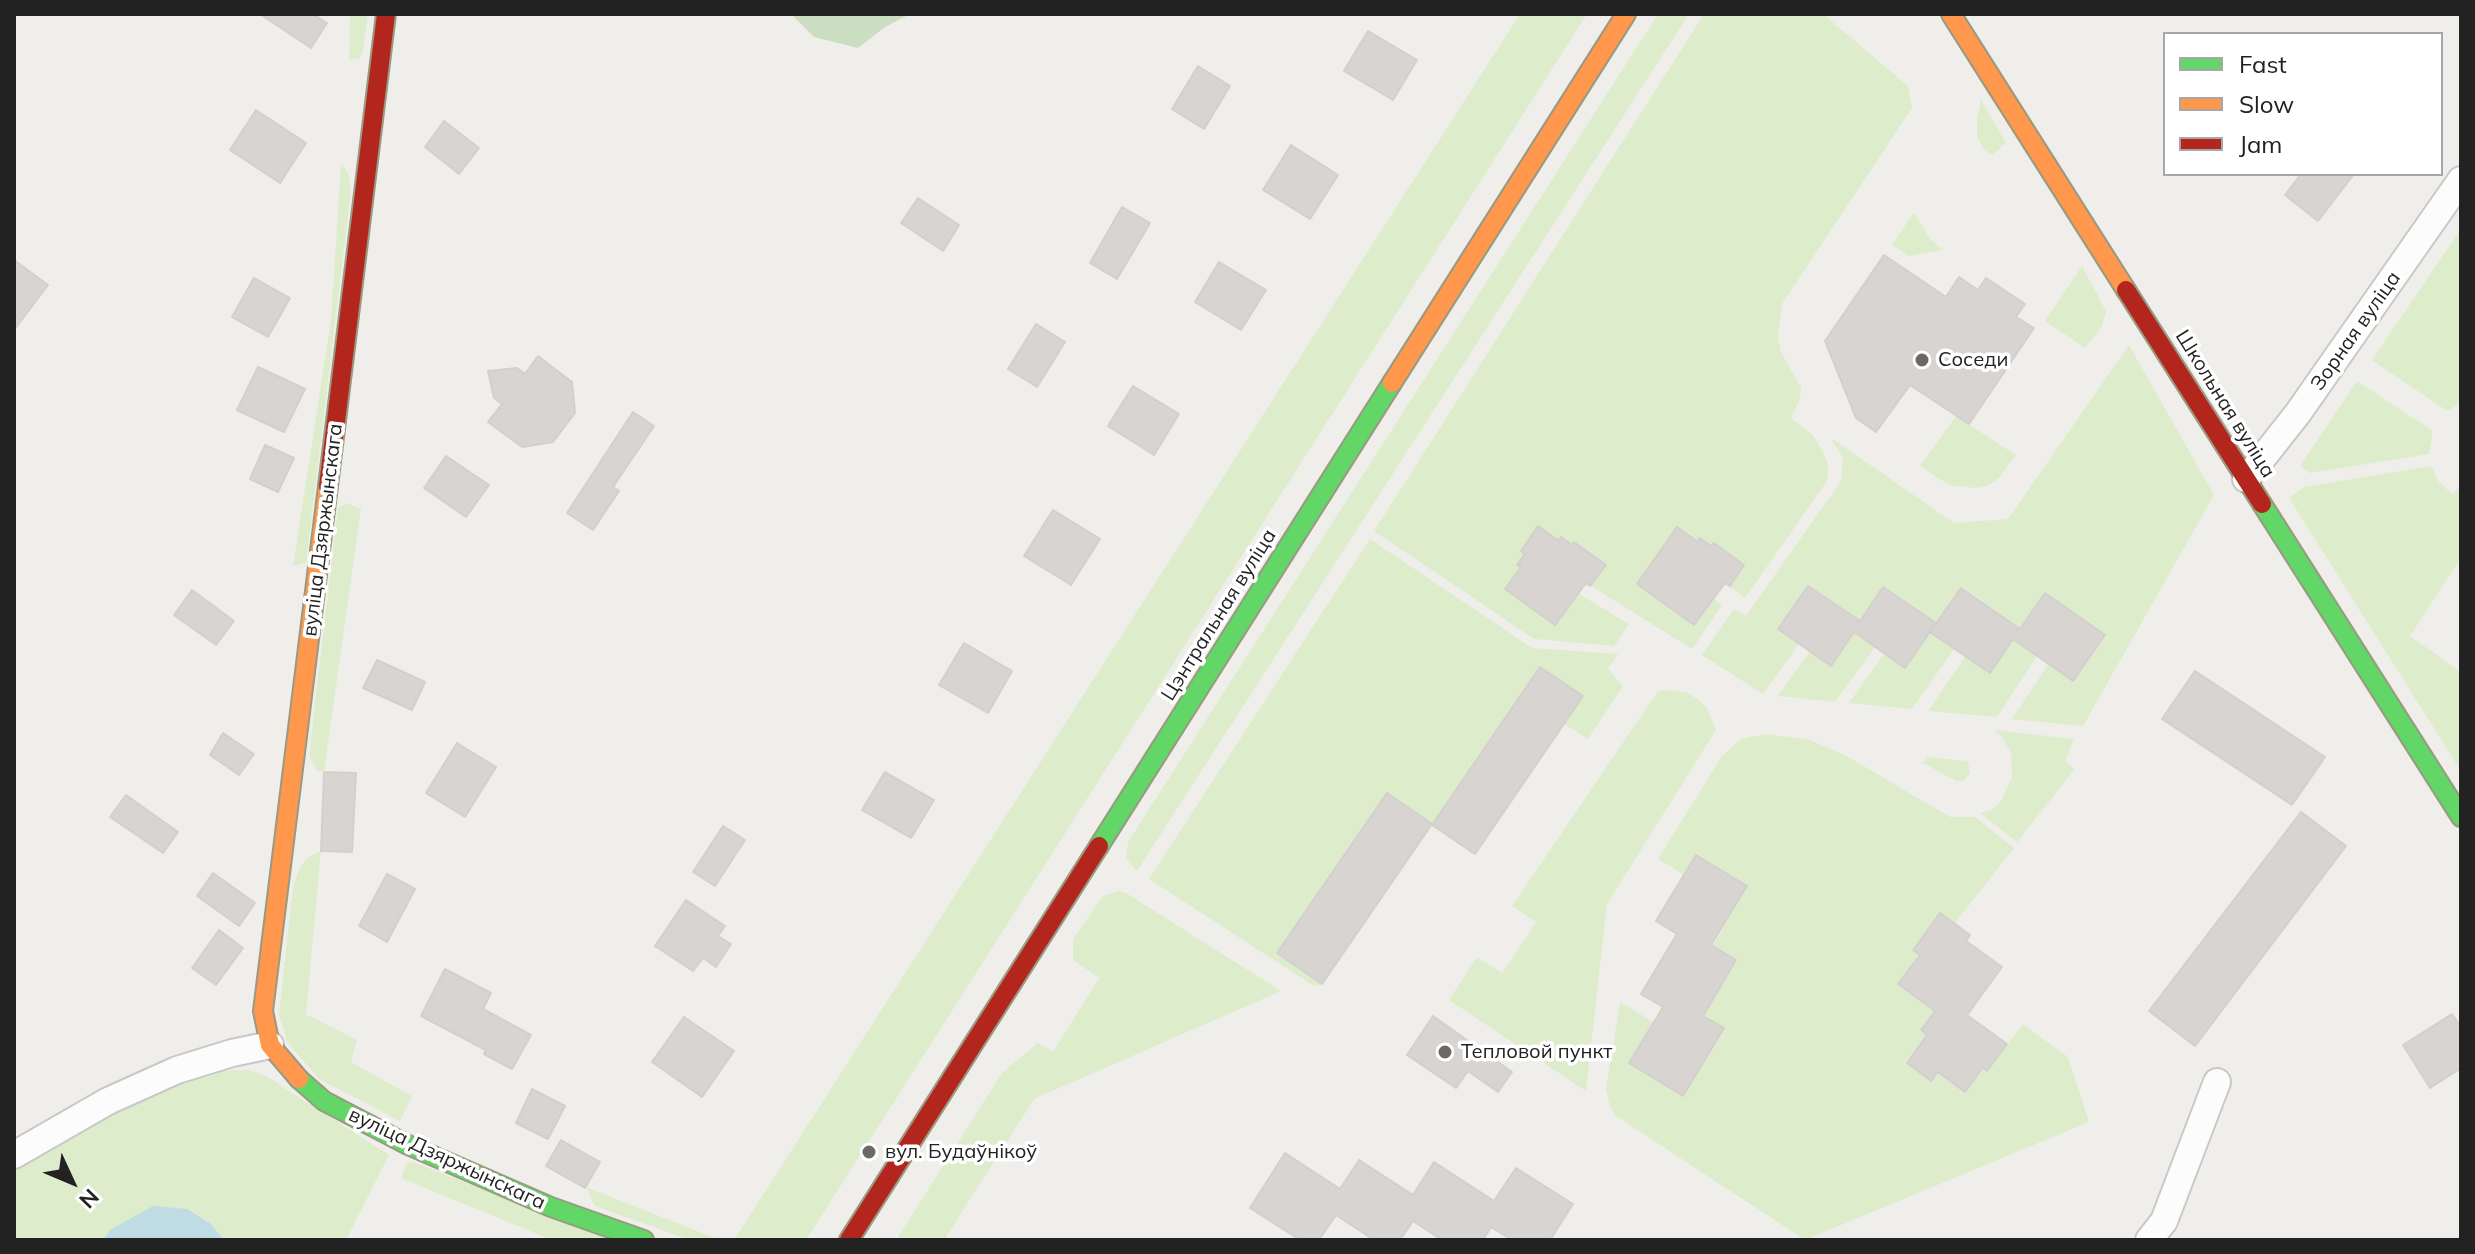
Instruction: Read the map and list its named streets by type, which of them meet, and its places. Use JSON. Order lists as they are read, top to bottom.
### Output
{
  "streets": {
    "street": [
      "Зорная вуліца",
      "Школьная вуліца",
      "вуліца Дзяржынскага",
      "Цэнтральная вуліца"
    ]
  },
  "crossings": [
    ["Зорная вуліца", "Школьная вуліца"]
  ],
  "places": ["Соседи", "Тепловой пункт", "вул. Будаўнікоў"],
  "legend": ["Fast", "Slow", "Jam"],
  "north": "bottom right"
}
